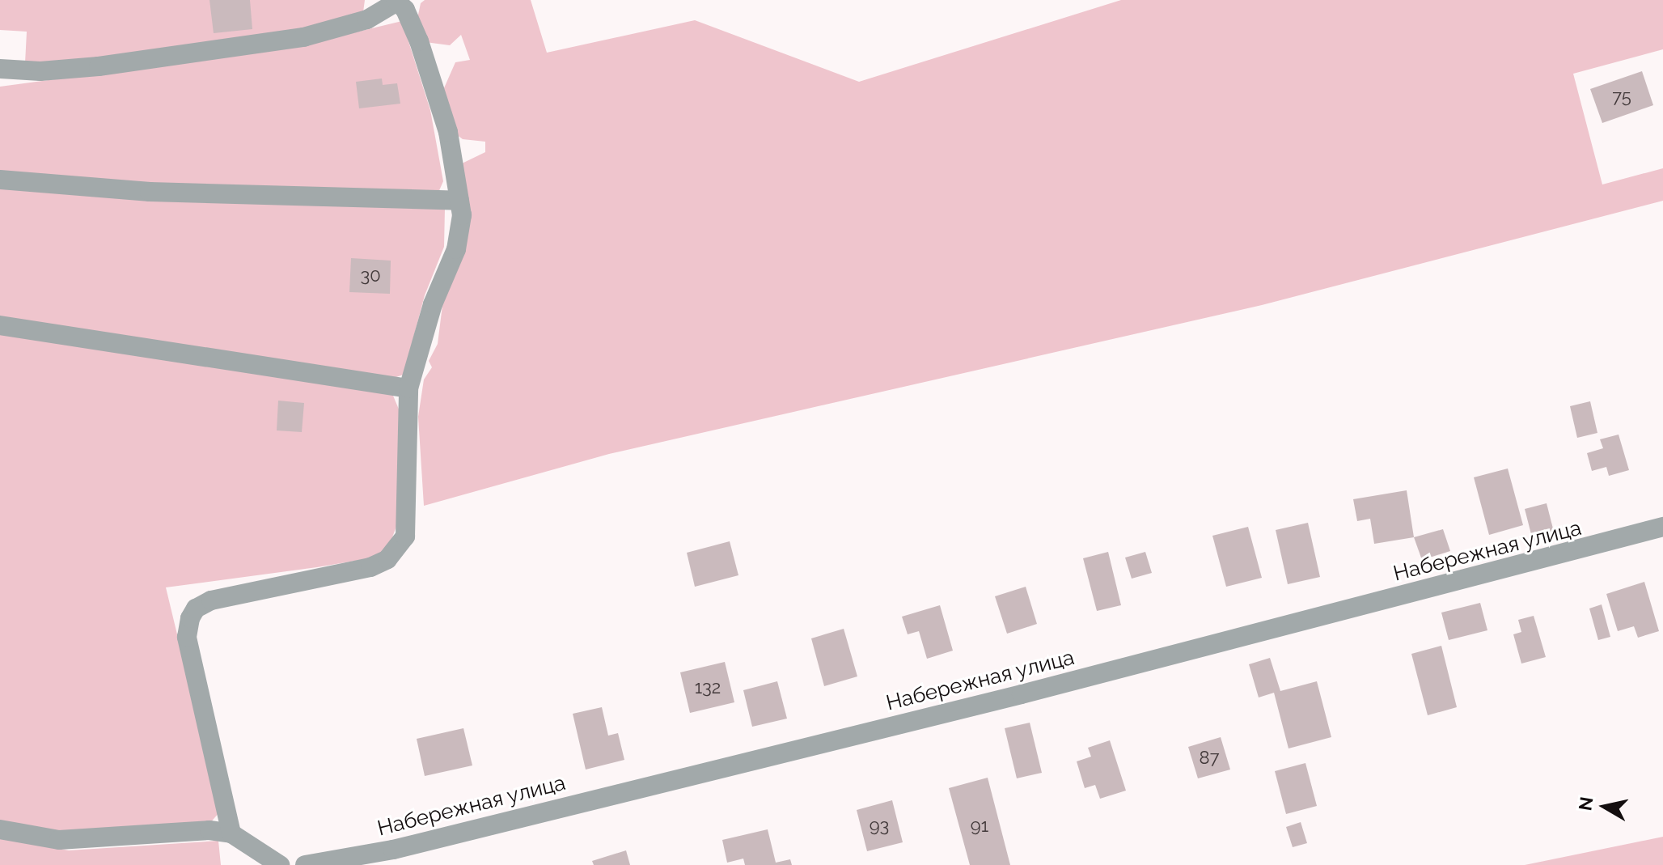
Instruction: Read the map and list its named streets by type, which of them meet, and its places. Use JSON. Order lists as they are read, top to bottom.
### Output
{
  "streets": {
    "street": ["Набережная улица"]
  },
  "house_numbers": [
    "75",
    "30",
    "132",
    "87",
    "93",
    "91"
  ],
  "north": "left"
}
